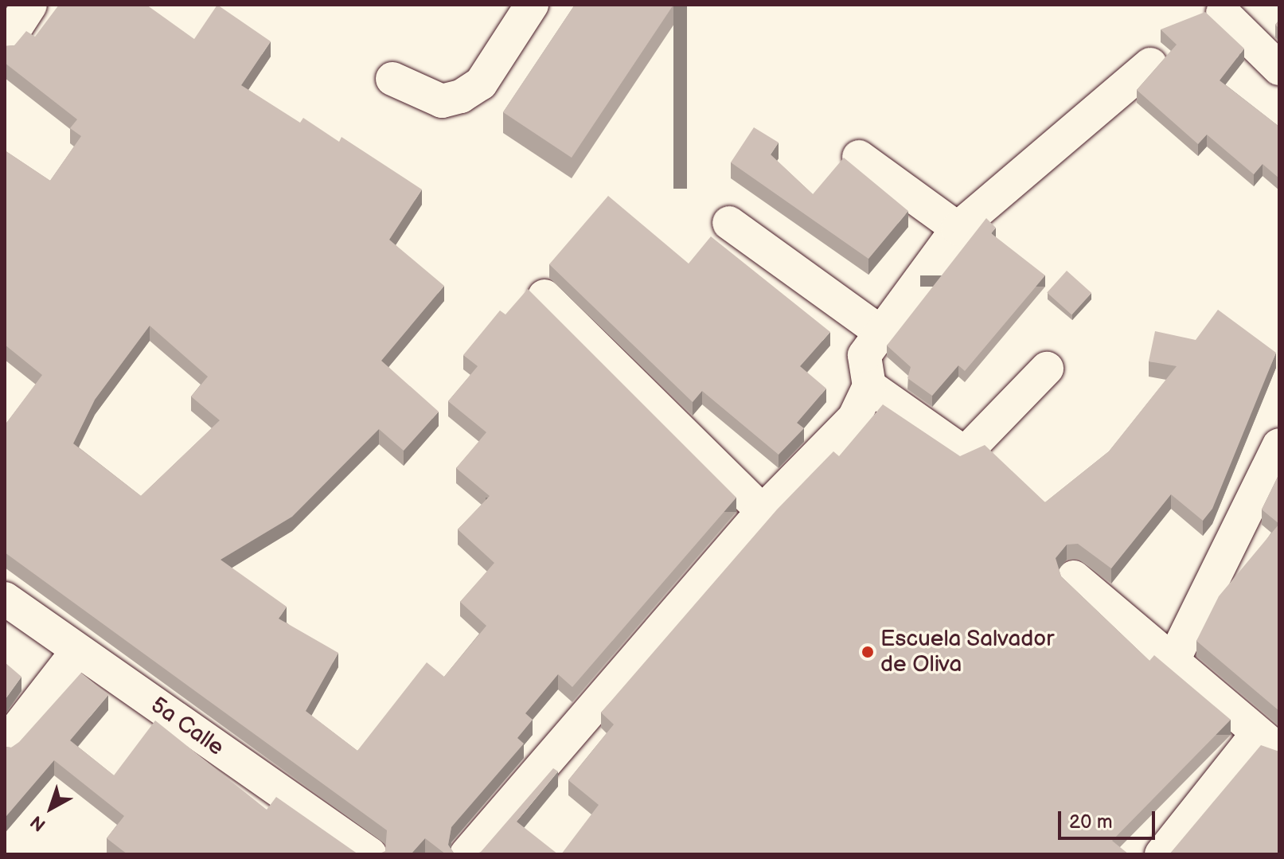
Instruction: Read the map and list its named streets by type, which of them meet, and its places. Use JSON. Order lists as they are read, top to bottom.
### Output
{
  "streets": {
    "street": ["5a Calle"]
  },
  "places": ["Escuela Salvador de Oliva"],
  "scale_bar": "20 m",
  "north": "bottom left"
}
